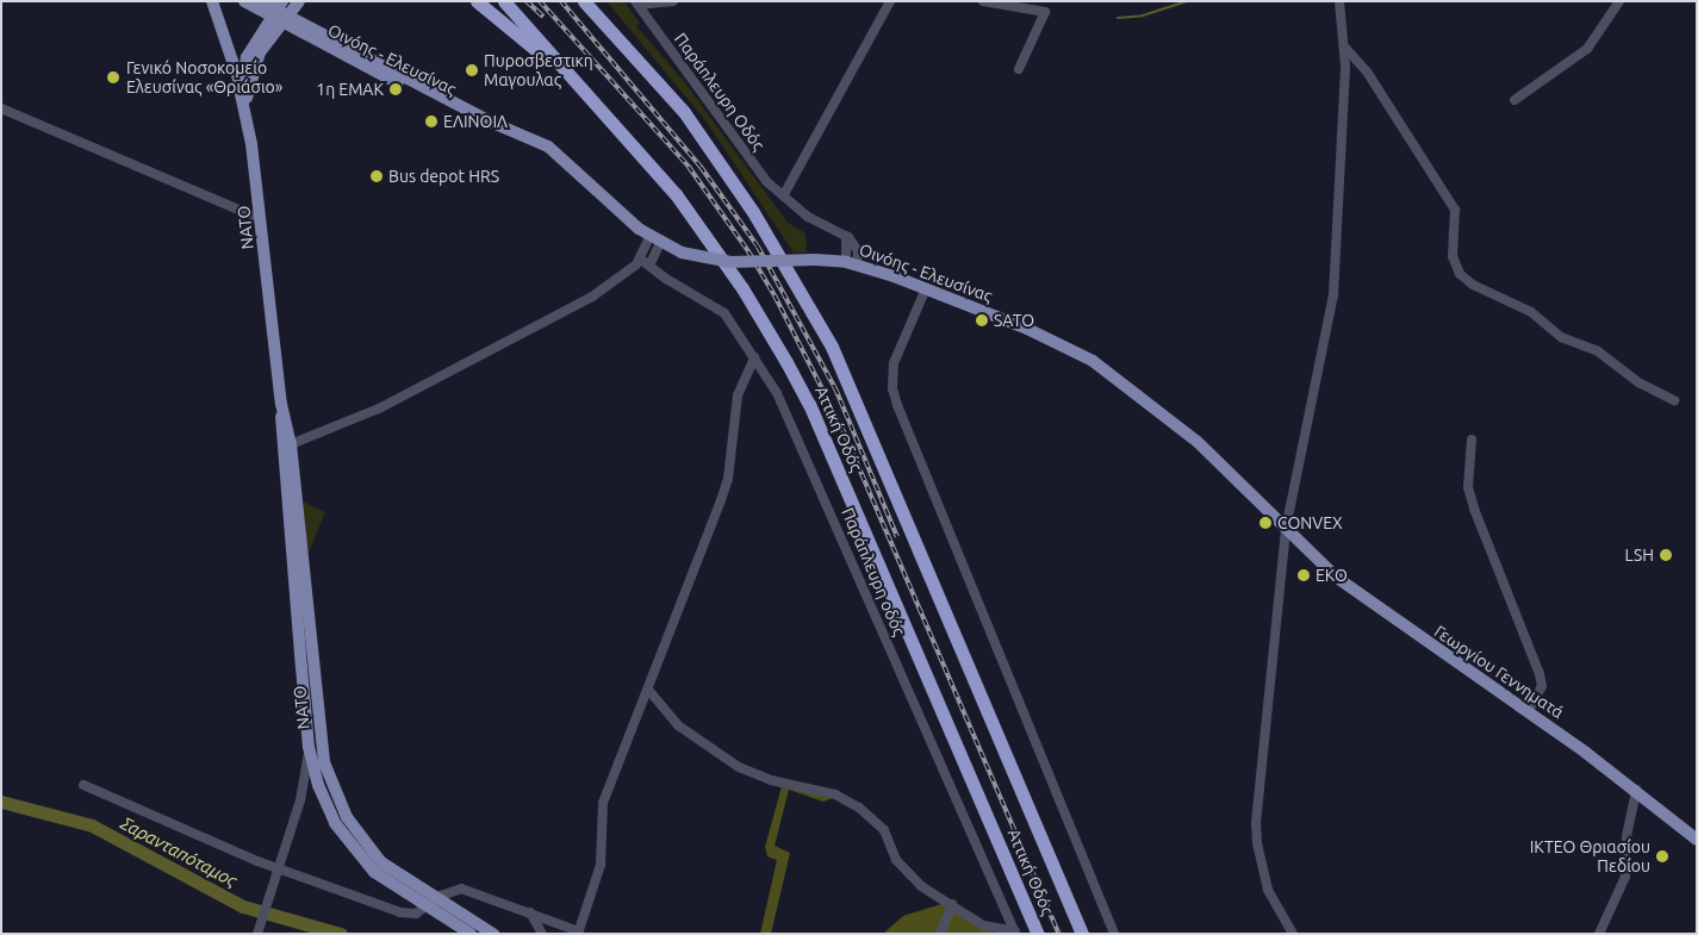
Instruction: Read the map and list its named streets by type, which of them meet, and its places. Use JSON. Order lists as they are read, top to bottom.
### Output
{
  "streets": {
    "highway": ["Αττική Οδός"],
    "main road": ["Οινόης - Ελευσίνας", "ΝΑΤΟ", "Γεωργίου Γεννηματά"],
    "street": ["Παράπλευρη Οδός", "Παράπλευρη οδός"]
  },
  "crossings": [
    ["Οινόης - Ελευσίνας", "ΝΑΤΟ"],
    ["Οινόης - Ελευσίνας", "Γεωργίου Γεννηματά"]
  ],
  "water": ["Σαρανταπόταμος"],
  "places": [
    "Πυροσβεστικη Μαγουλας",
    "Γενικό Νοσοκομείο Ελευσίνας «Θριάσιο»",
    "1η ΕΜΑΚ",
    "ΕΛΙΝΟΙΛ",
    "Bus depot HRS",
    "SATO",
    "CONVEX",
    "LSH",
    "EKO",
    "ΙΚΤΕΟ Θριασίου Πεδίου"
  ]
}
